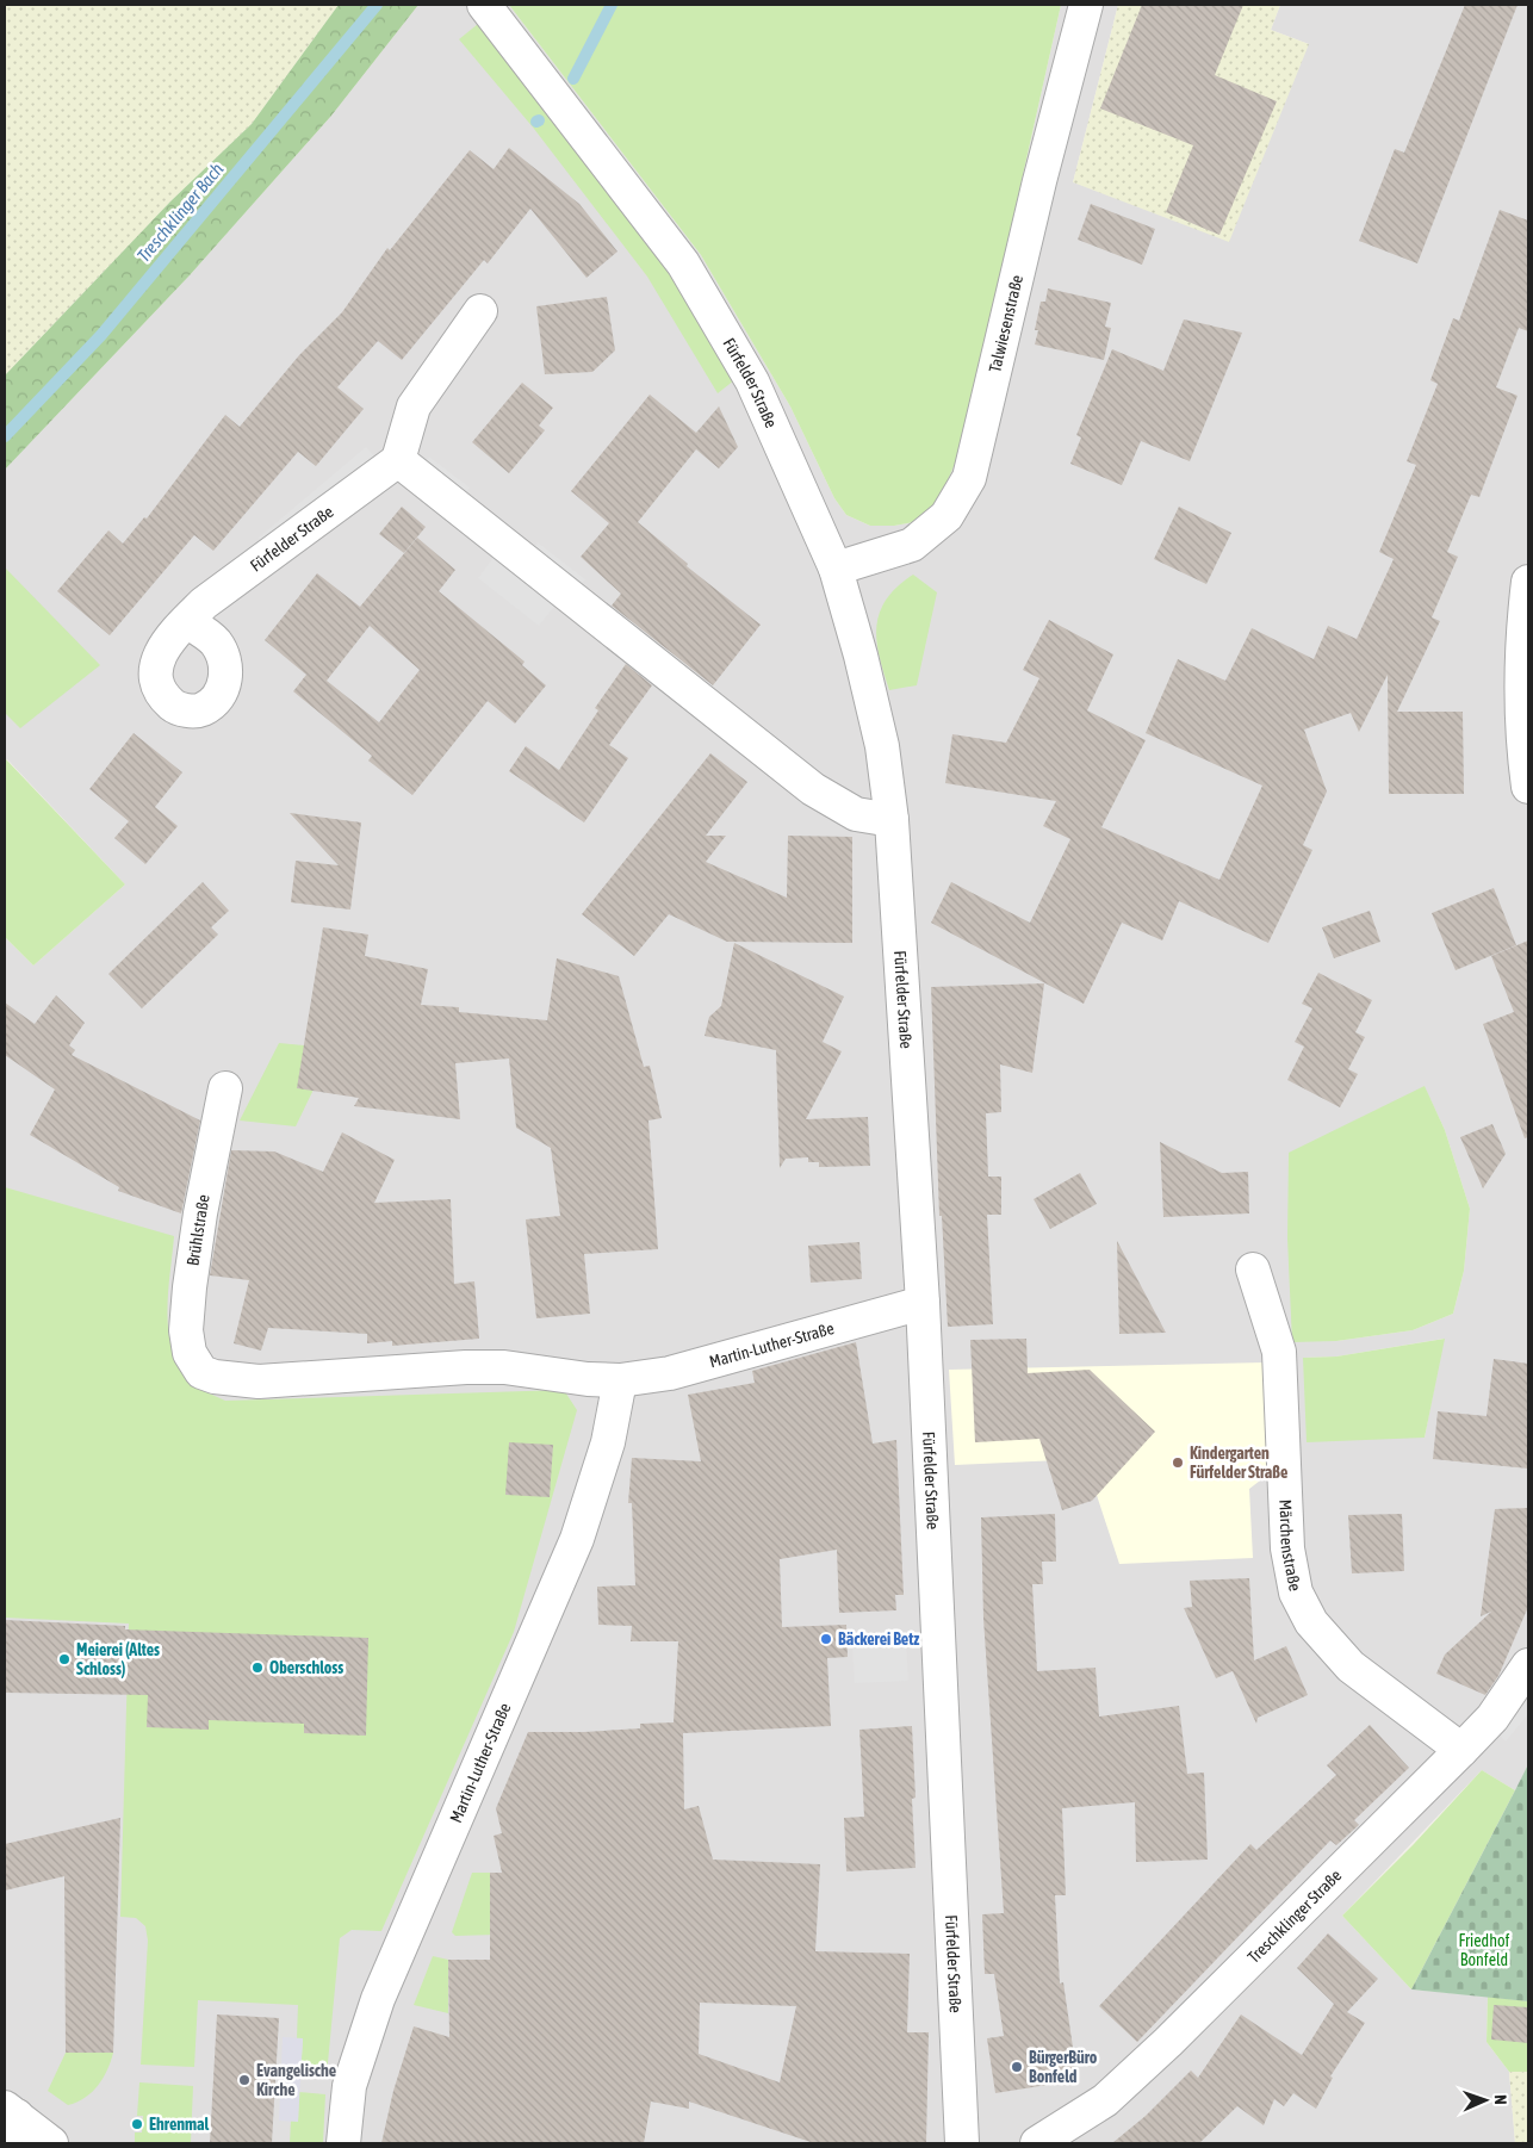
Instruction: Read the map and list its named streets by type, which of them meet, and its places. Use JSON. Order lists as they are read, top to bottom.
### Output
{
  "streets": {
    "street": [
      "Talwiesenstraße",
      "Fürfelder Straße",
      "Brühlstraße",
      "Martin-Luther-Straße",
      "Märchenstraße",
      "Treschklinger Straße"
    ]
  },
  "crossings": [
    ["Talwiesenstraße", "Fürfelder Straße"],
    ["Fürfelder Straße", "Martin-Luther-Straße"],
    ["Brühlstraße", "Martin-Luther-Straße"],
    ["Märchenstraße", "Treschklinger Straße"]
  ],
  "water": ["Treschklinger Bach"],
  "parks": ["Friedhof Bonfeld"],
  "places": [
    "Kindergarten Fürfelder Straße",
    "Bäckerei Betz",
    "Meierei (Altes Schloss)",
    "Oberschloss",
    "BürgerBüro Bonfeld",
    "Evangelische Kirche",
    "Ehrenmal"
  ],
  "north": "right"
}
